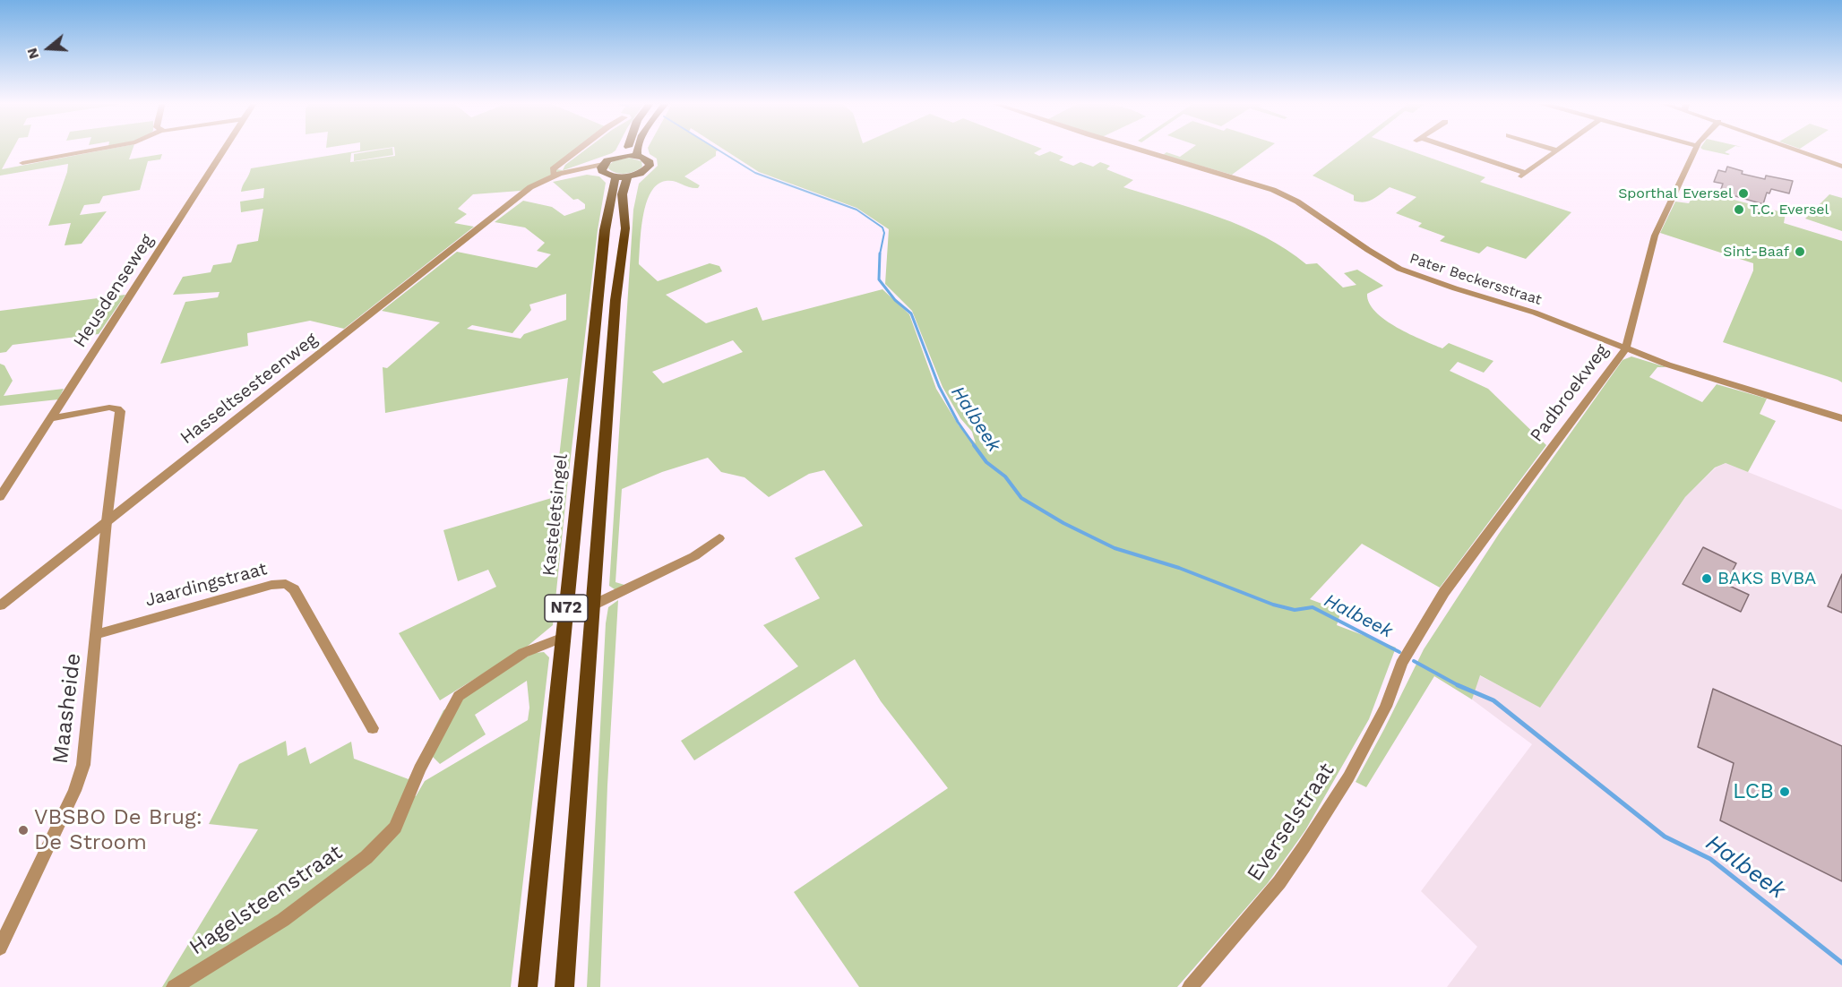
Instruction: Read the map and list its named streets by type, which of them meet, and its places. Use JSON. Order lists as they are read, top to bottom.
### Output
{
  "streets": {
    "main road": ["Hasseltsesteenweg", "Kasteletsingel", "N72"],
    "street": [
      "Pater Beckersstraat",
      "Heusdenseweg",
      "Padbroekweg",
      "Jaardingstraat",
      "Maasheide",
      "Everselstraat",
      "Hagelsteenstraat"
    ]
  },
  "crossings": [
    ["Pater Beckersstraat", "Padbroekweg"],
    ["Heusdenseweg", "Maasheide"],
    ["Hasseltsesteenweg", "Kasteletsingel"],
    ["Hasseltsesteenweg", "N72"],
    ["Hasseltsesteenweg", "Maasheide"],
    ["Padbroekweg", "Everselstraat"],
    ["Kasteletsingel", "N72"],
    ["Kasteletsingel", "Hagelsteenstraat"],
    ["Jaardingstraat", "Maasheide"]
  ],
  "water": ["Halbeek"],
  "places": [
    "Sporthal Eversel",
    "T.C. Eversel",
    "Sint-Baaf",
    "BAKS BVBA",
    "LCB",
    "VBSBO De Brug: De Stroom"
  ],
  "north": "left"
}
